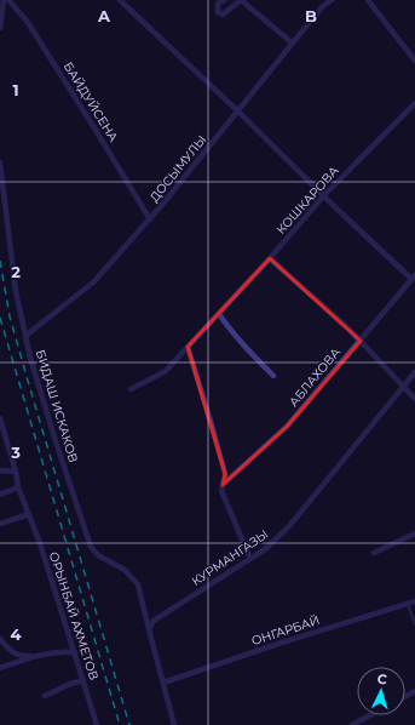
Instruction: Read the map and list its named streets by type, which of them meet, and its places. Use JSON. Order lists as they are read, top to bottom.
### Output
{
  "streets": {
    "street": [
      "БАЙДУЙСЕНА",
      "ДОСЫМУЛЫ",
      "КОШКАРОВА",
      "АБЛАХОВА",
      "БИДАШ ИСКАКОВ",
      "КУРМАНГАЗЫ",
      "ОРЫНБАЙ АХМЕТОВ",
      "ОНГАРБАЙ"
    ]
  },
  "crossings": [
    ["БАЙДУЙСЕНА", "ДОСЫМУЛЫ"],
    ["ДОСЫМУЛЫ", "БИДАШ ИСКАКОВ"],
    ["БИДАШ ИСКАКОВ", "КУРМАНГАЗЫ"]
  ],
  "north": "top",
  "grid": {
    "columns": ["A", "B"],
    "rows": [
      "1",
      "2",
      "3",
      "4"
    ]
  }
}
